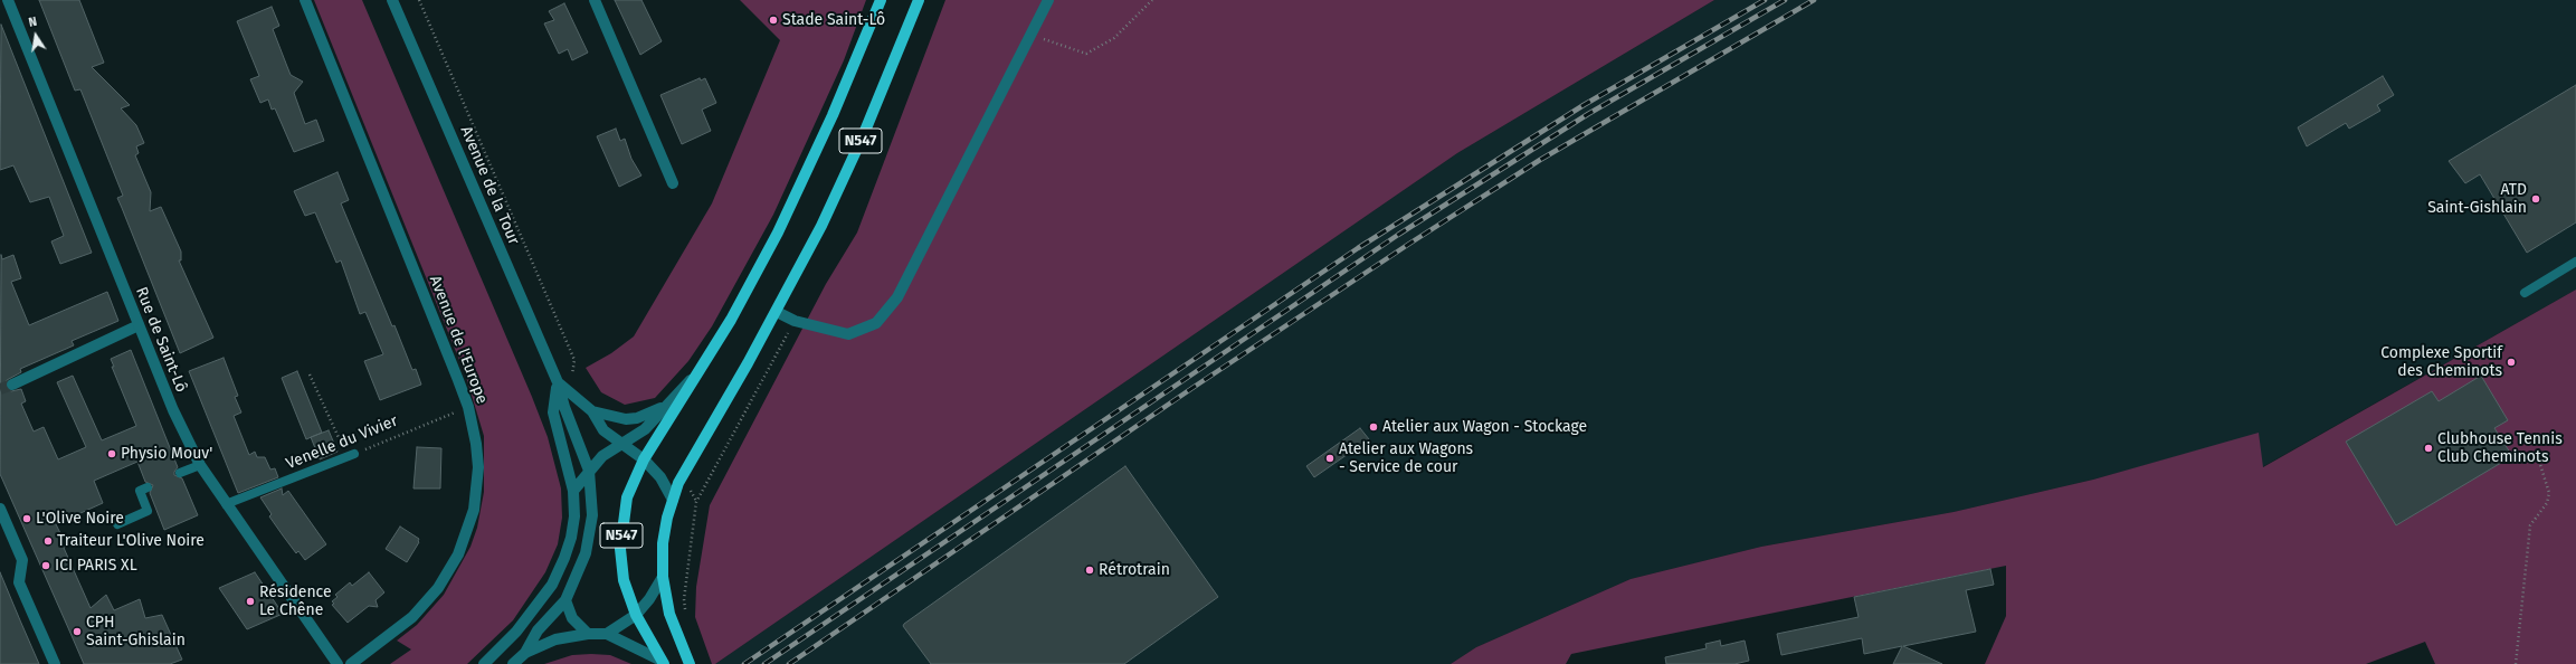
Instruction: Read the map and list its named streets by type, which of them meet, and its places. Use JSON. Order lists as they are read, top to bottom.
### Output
{
  "streets": {
    "main road": ["N547"],
    "street": ["Avenue de la Tour", "Rue de Saint-Lô", "Avenue de l'Europe"],
    "lane": ["Venelle du Vivier"]
  },
  "crossings": [
    ["Rue de Saint-Lô", "Venelle du Vivier"],
    ["Avenue de l'Europe", "Venelle du Vivier"]
  ],
  "places": [
    "Stade Saint-Lô",
    "ATD Saint-Gishlain",
    "Complexe Sportif des Cheminots",
    "Atelier aux Wagon - Stockage",
    "Clubhouse Tennis Club Cheminots",
    "Physio Mouv'",
    "Atelier aux Wagons - Service de cour",
    "L'Olive Noire",
    "Traiteur L'Olive Noire",
    "ICI PARIS XL",
    "Rétrotrain",
    "Résidence Le Chêne",
    "CPH Saint-Ghislain"
  ],
  "north": "top"
}
